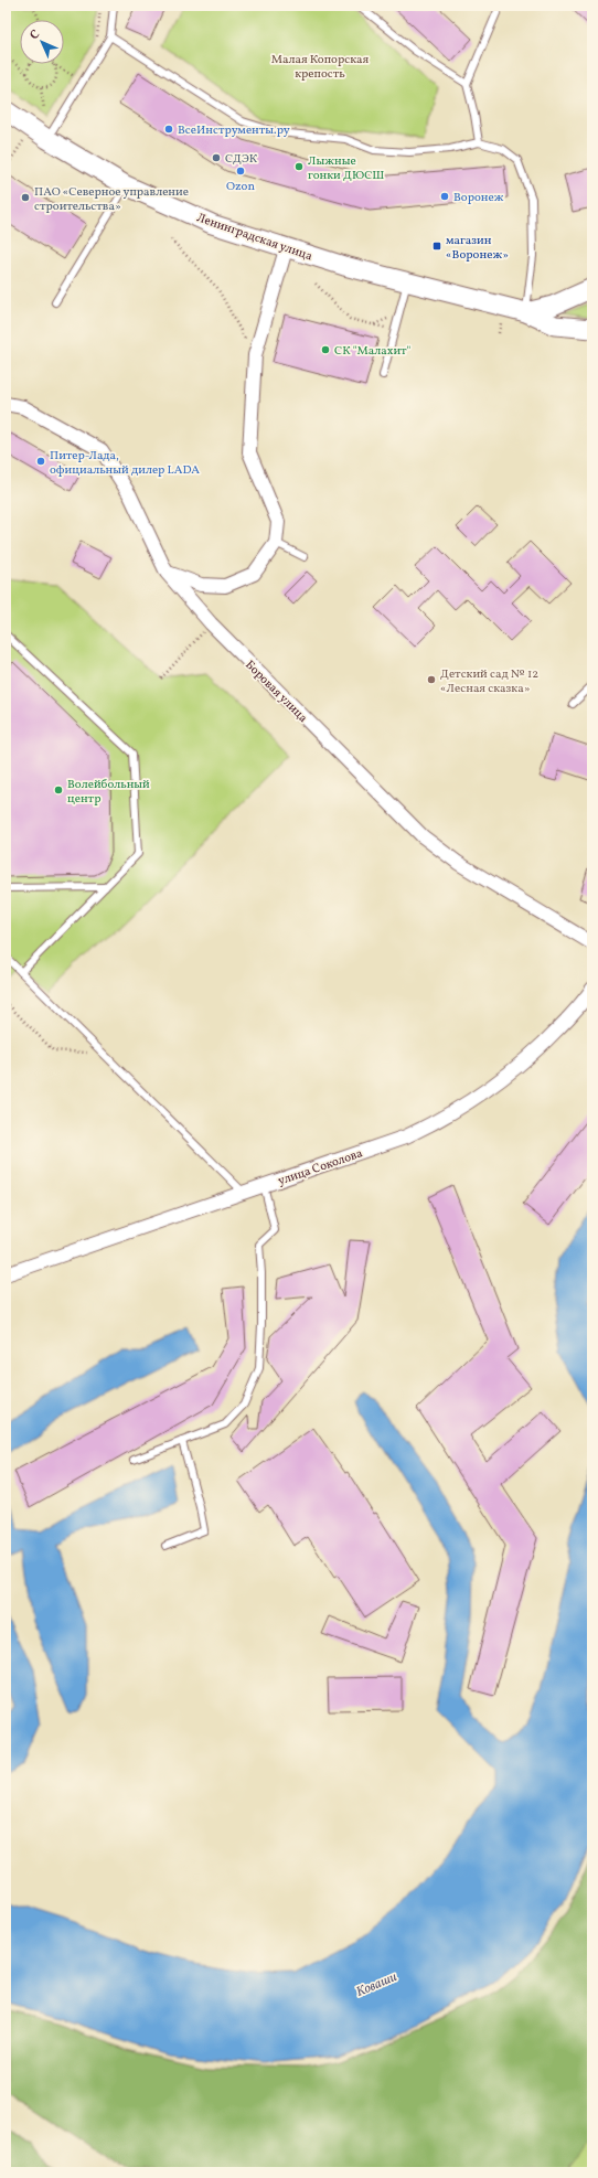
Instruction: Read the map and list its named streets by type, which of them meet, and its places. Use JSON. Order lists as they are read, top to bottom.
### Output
{
  "streets": {
    "main road": ["Ленинградская улица"],
    "street": ["Боровая улица", "улица Соколова"]
  },
  "water": ["Коваши"],
  "parks": ["Малая Копорская крепость"],
  "places": {
    "other": [
      "ВсеИнструменты.ру",
      "СДЭК",
      "Лыжные гонки ДЮСШ",
      "Ozon",
      "Воронеж",
      "ПАО «Северное управление строительства»",
      "СК \"Малахит\"",
      "Питер-Лада, официальный дилер LADA",
      "Детский сад № 12 «Лесная сказка»",
      "Волейбольный центр"
    ],
    "transit": ["магазин «Воронеж»"]
  },
  "north": "top left"
}
